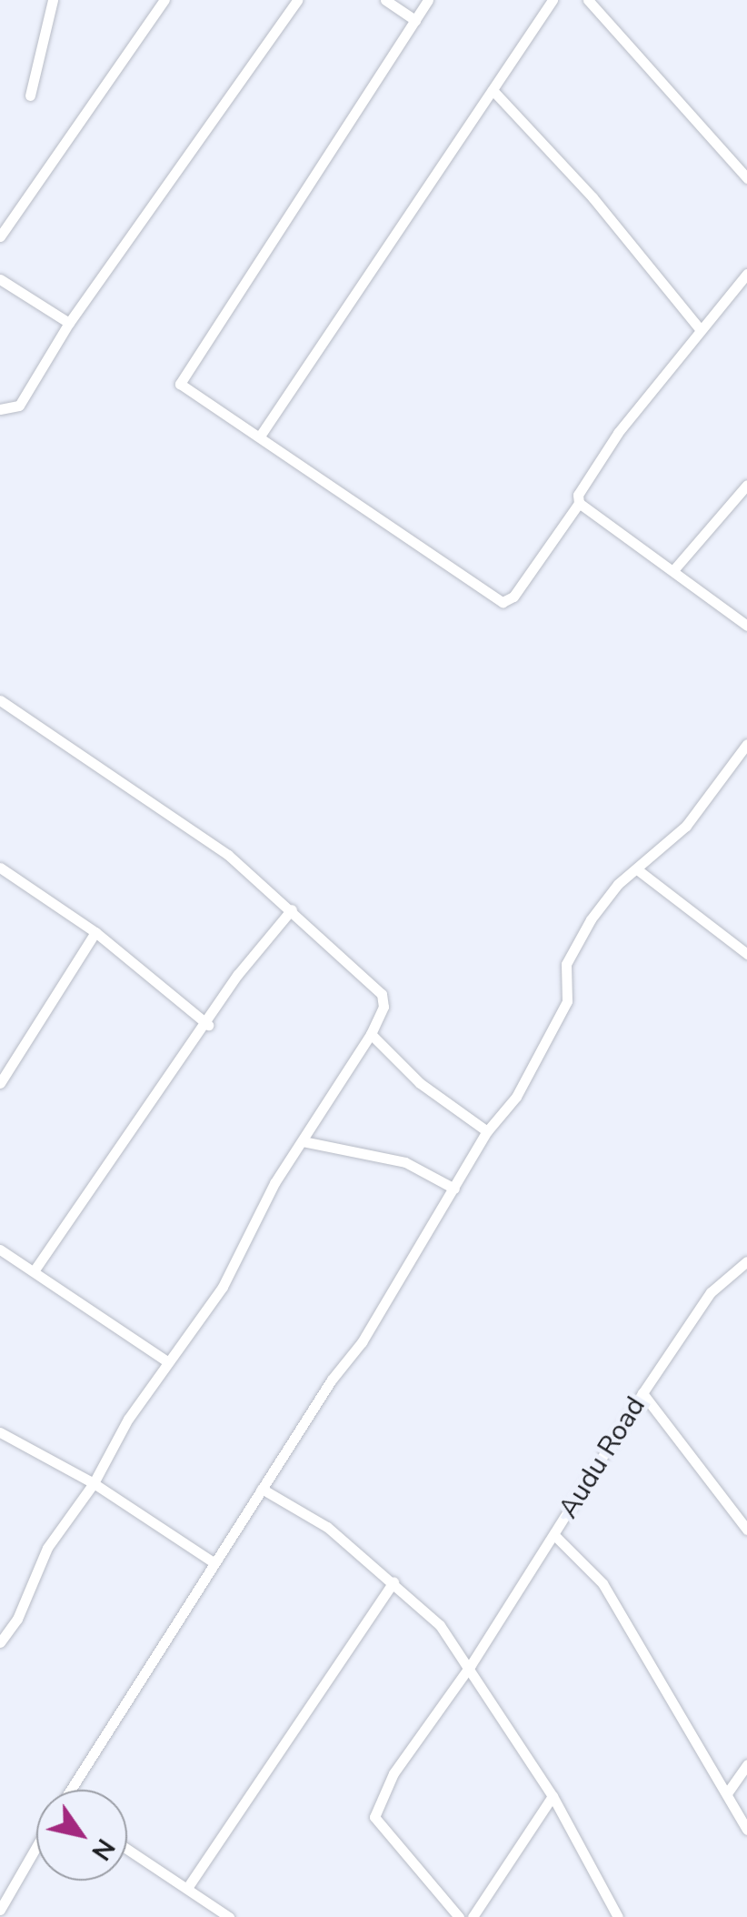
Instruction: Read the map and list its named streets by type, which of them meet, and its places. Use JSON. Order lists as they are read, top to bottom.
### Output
{
  "streets": {
    "street": ["Audu Road"]
  },
  "north": "bottom right"
}
